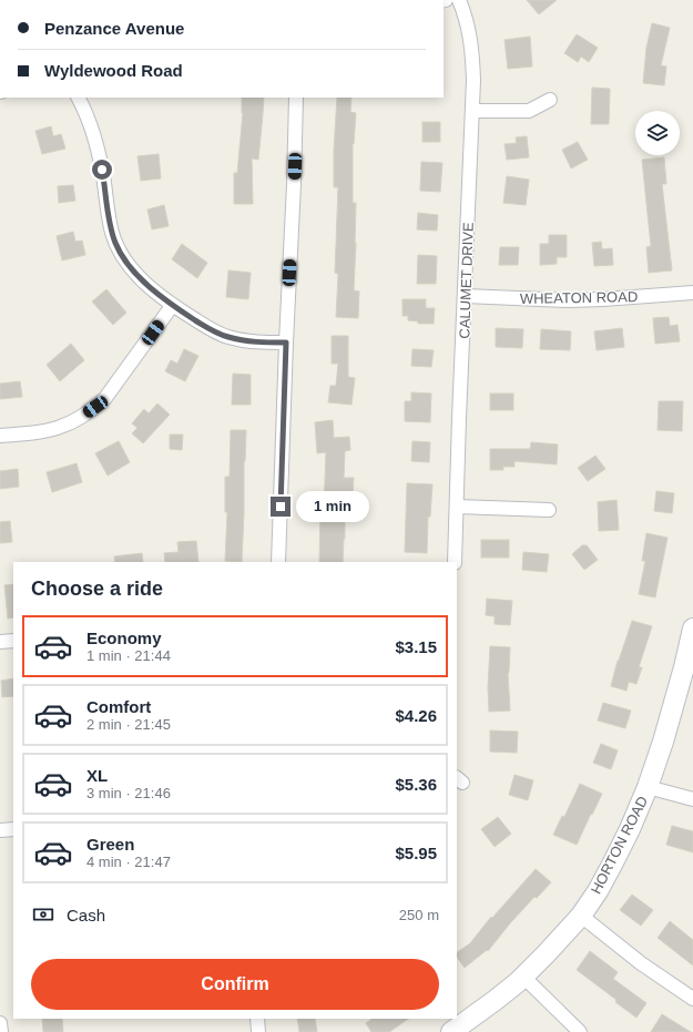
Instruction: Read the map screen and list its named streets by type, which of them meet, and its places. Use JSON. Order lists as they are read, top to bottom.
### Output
{
  "streets": {
    "street": ["CALUMET DRIVE", "WHEATON ROAD", "HORTON ROAD"]
  },
  "crossings": [
    ["CALUMET DRIVE", "WHEATON ROAD"]
  ],
  "page": {
    "banner": ["Penzance Avenue", "Wyldewood Road"],
    "bubble": "1 min",
    "heading": "Choose a ride",
    "list": [
      {
        "name": "Economy",
        "note": "1 min · 21:44",
        "value": "$3.15"
      },
      {
        "name": "Comfort",
        "note": "2 min · 21:45",
        "value": "$4.26"
      },
      {
        "name": "XL",
        "note": "3 min · 21:46",
        "value": "$5.36"
      },
      {
        "name": "Green",
        "note": "4 min · 21:47",
        "value": "$5.95"
      }
    ],
    "pay": ["Cash", "250 m"],
    "buttons": "Confirm"
  }
}
